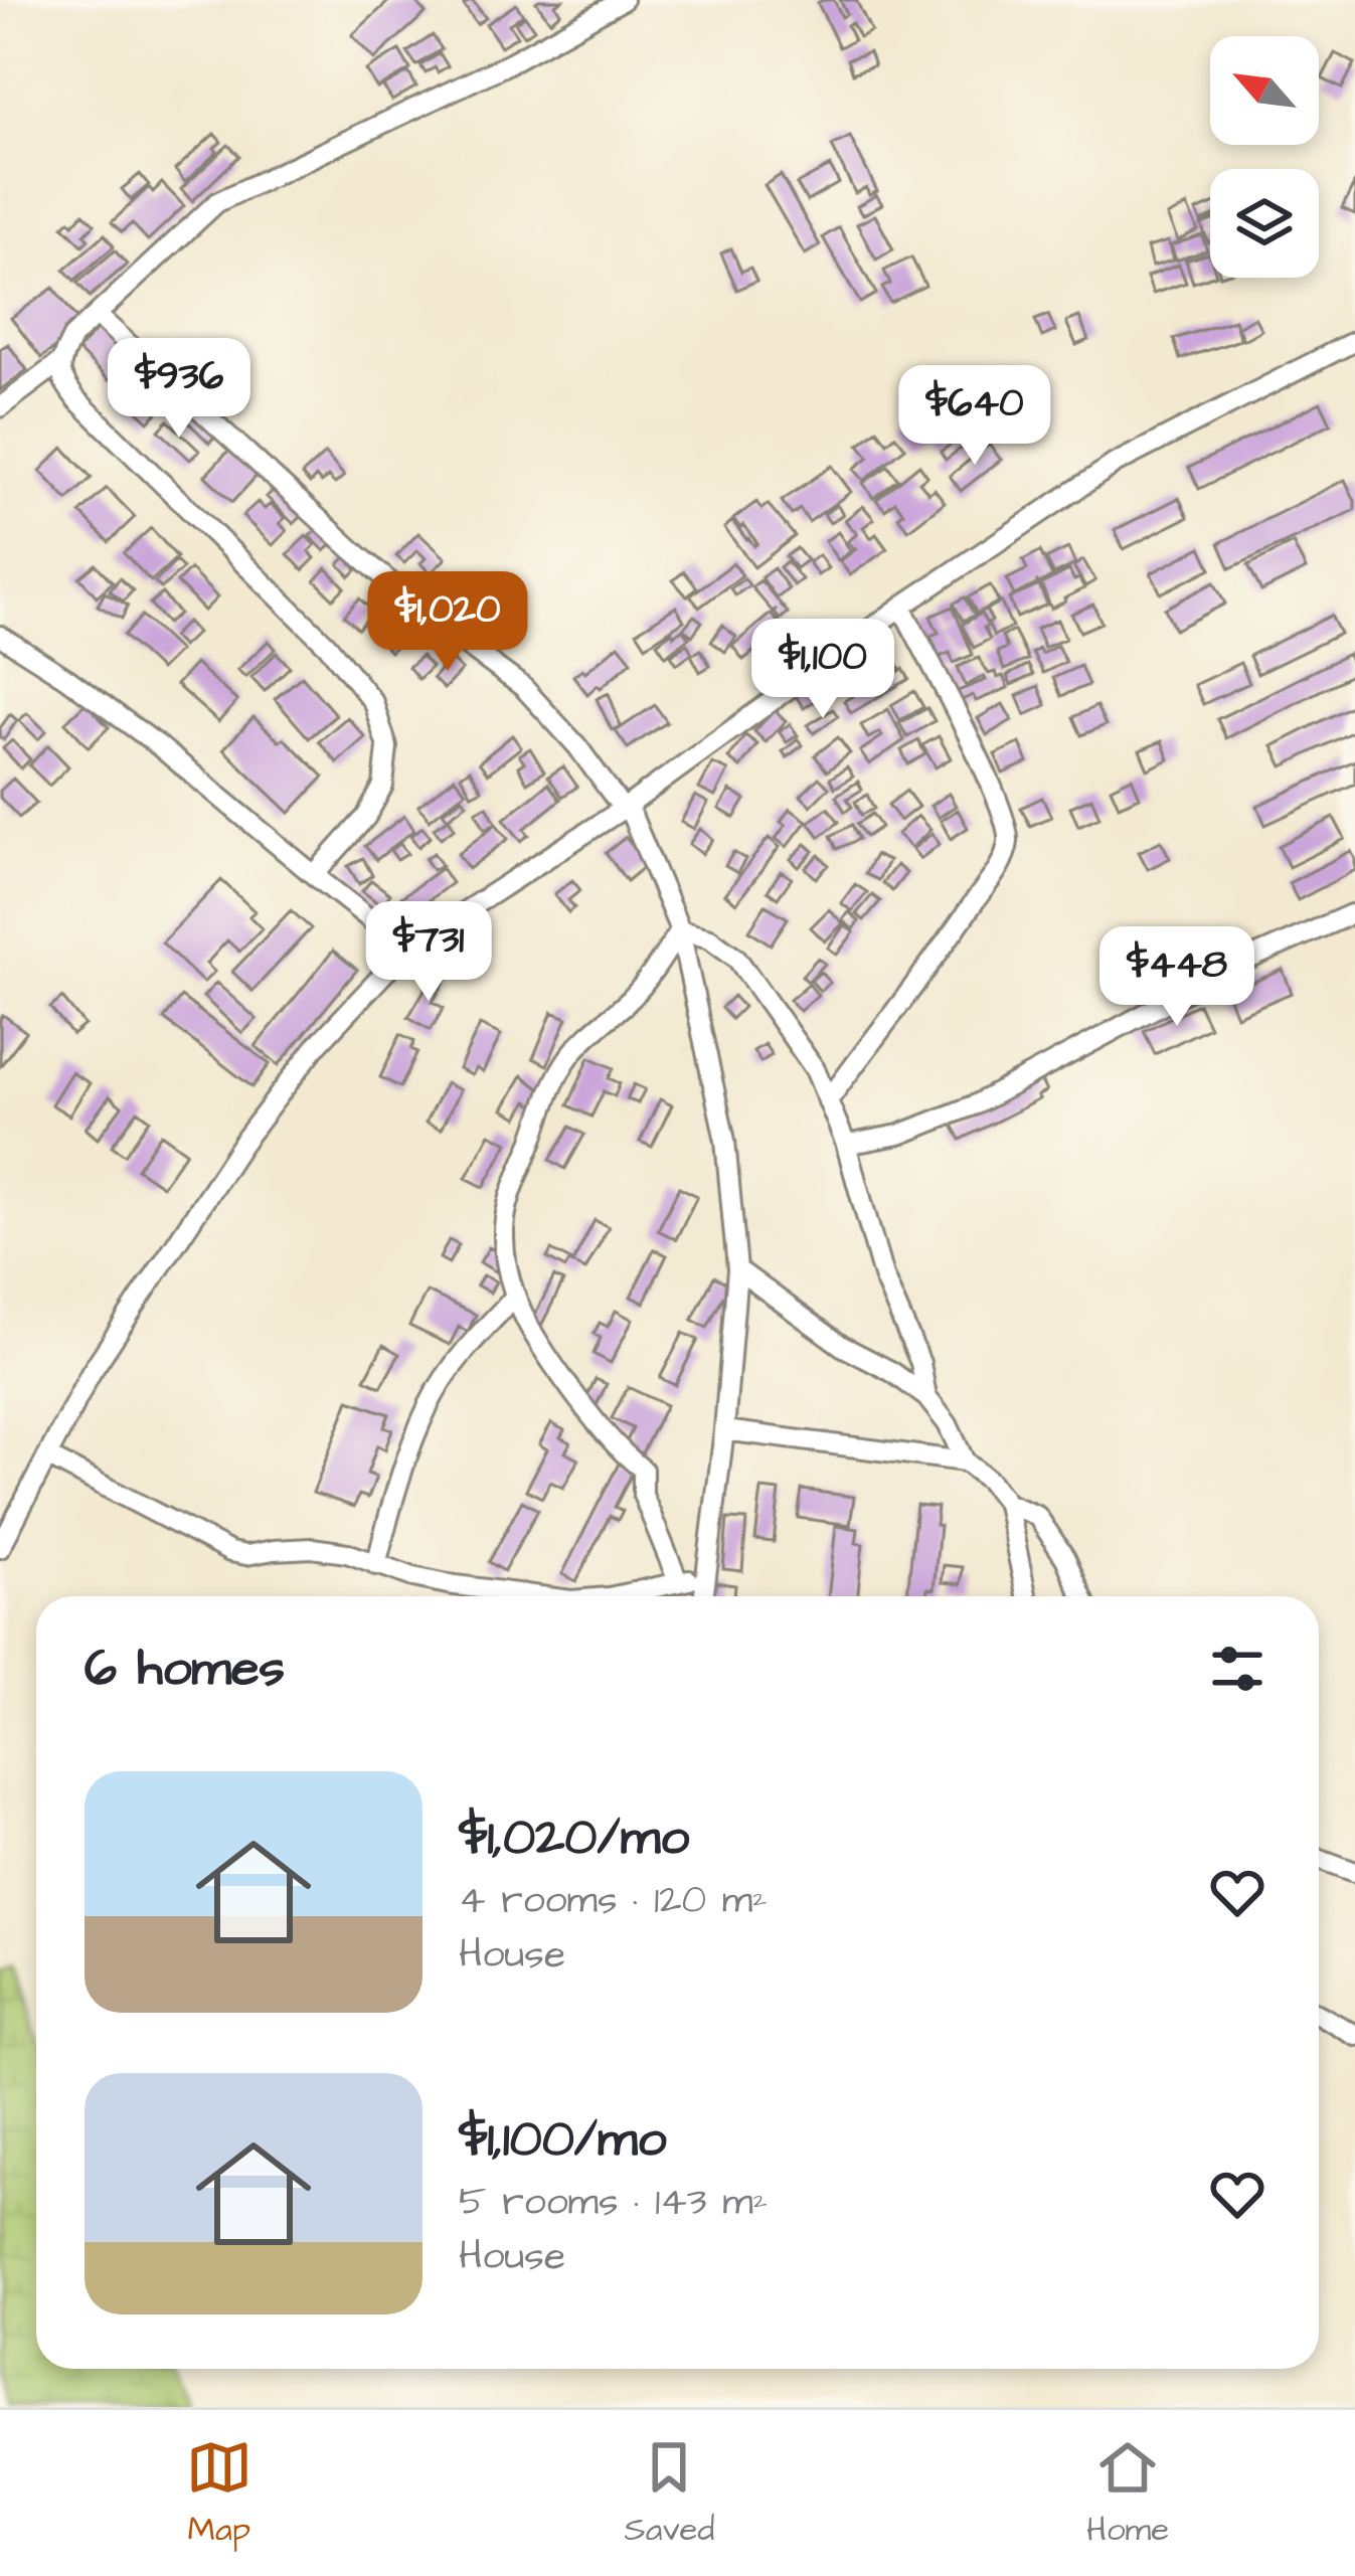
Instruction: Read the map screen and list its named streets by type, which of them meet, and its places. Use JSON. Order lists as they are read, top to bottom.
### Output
{
  "north": "top left",
  "page": {
    "price": [
      "$936",
      "$640",
      "$1,020",
      "$1,100",
      "$731",
      "$448"
    ],
    "heading": "6 homes",
    "list": [
      {
        "name": "$1,020/mo",
        "note": "4 rooms · 120 m² · House"
      },
      {
        "name": "$1,100/mo",
        "note": "5 rooms · 143 m² · House"
      }
    ],
    "tabs": ["Map", "Saved", "Home"]
  }
}
